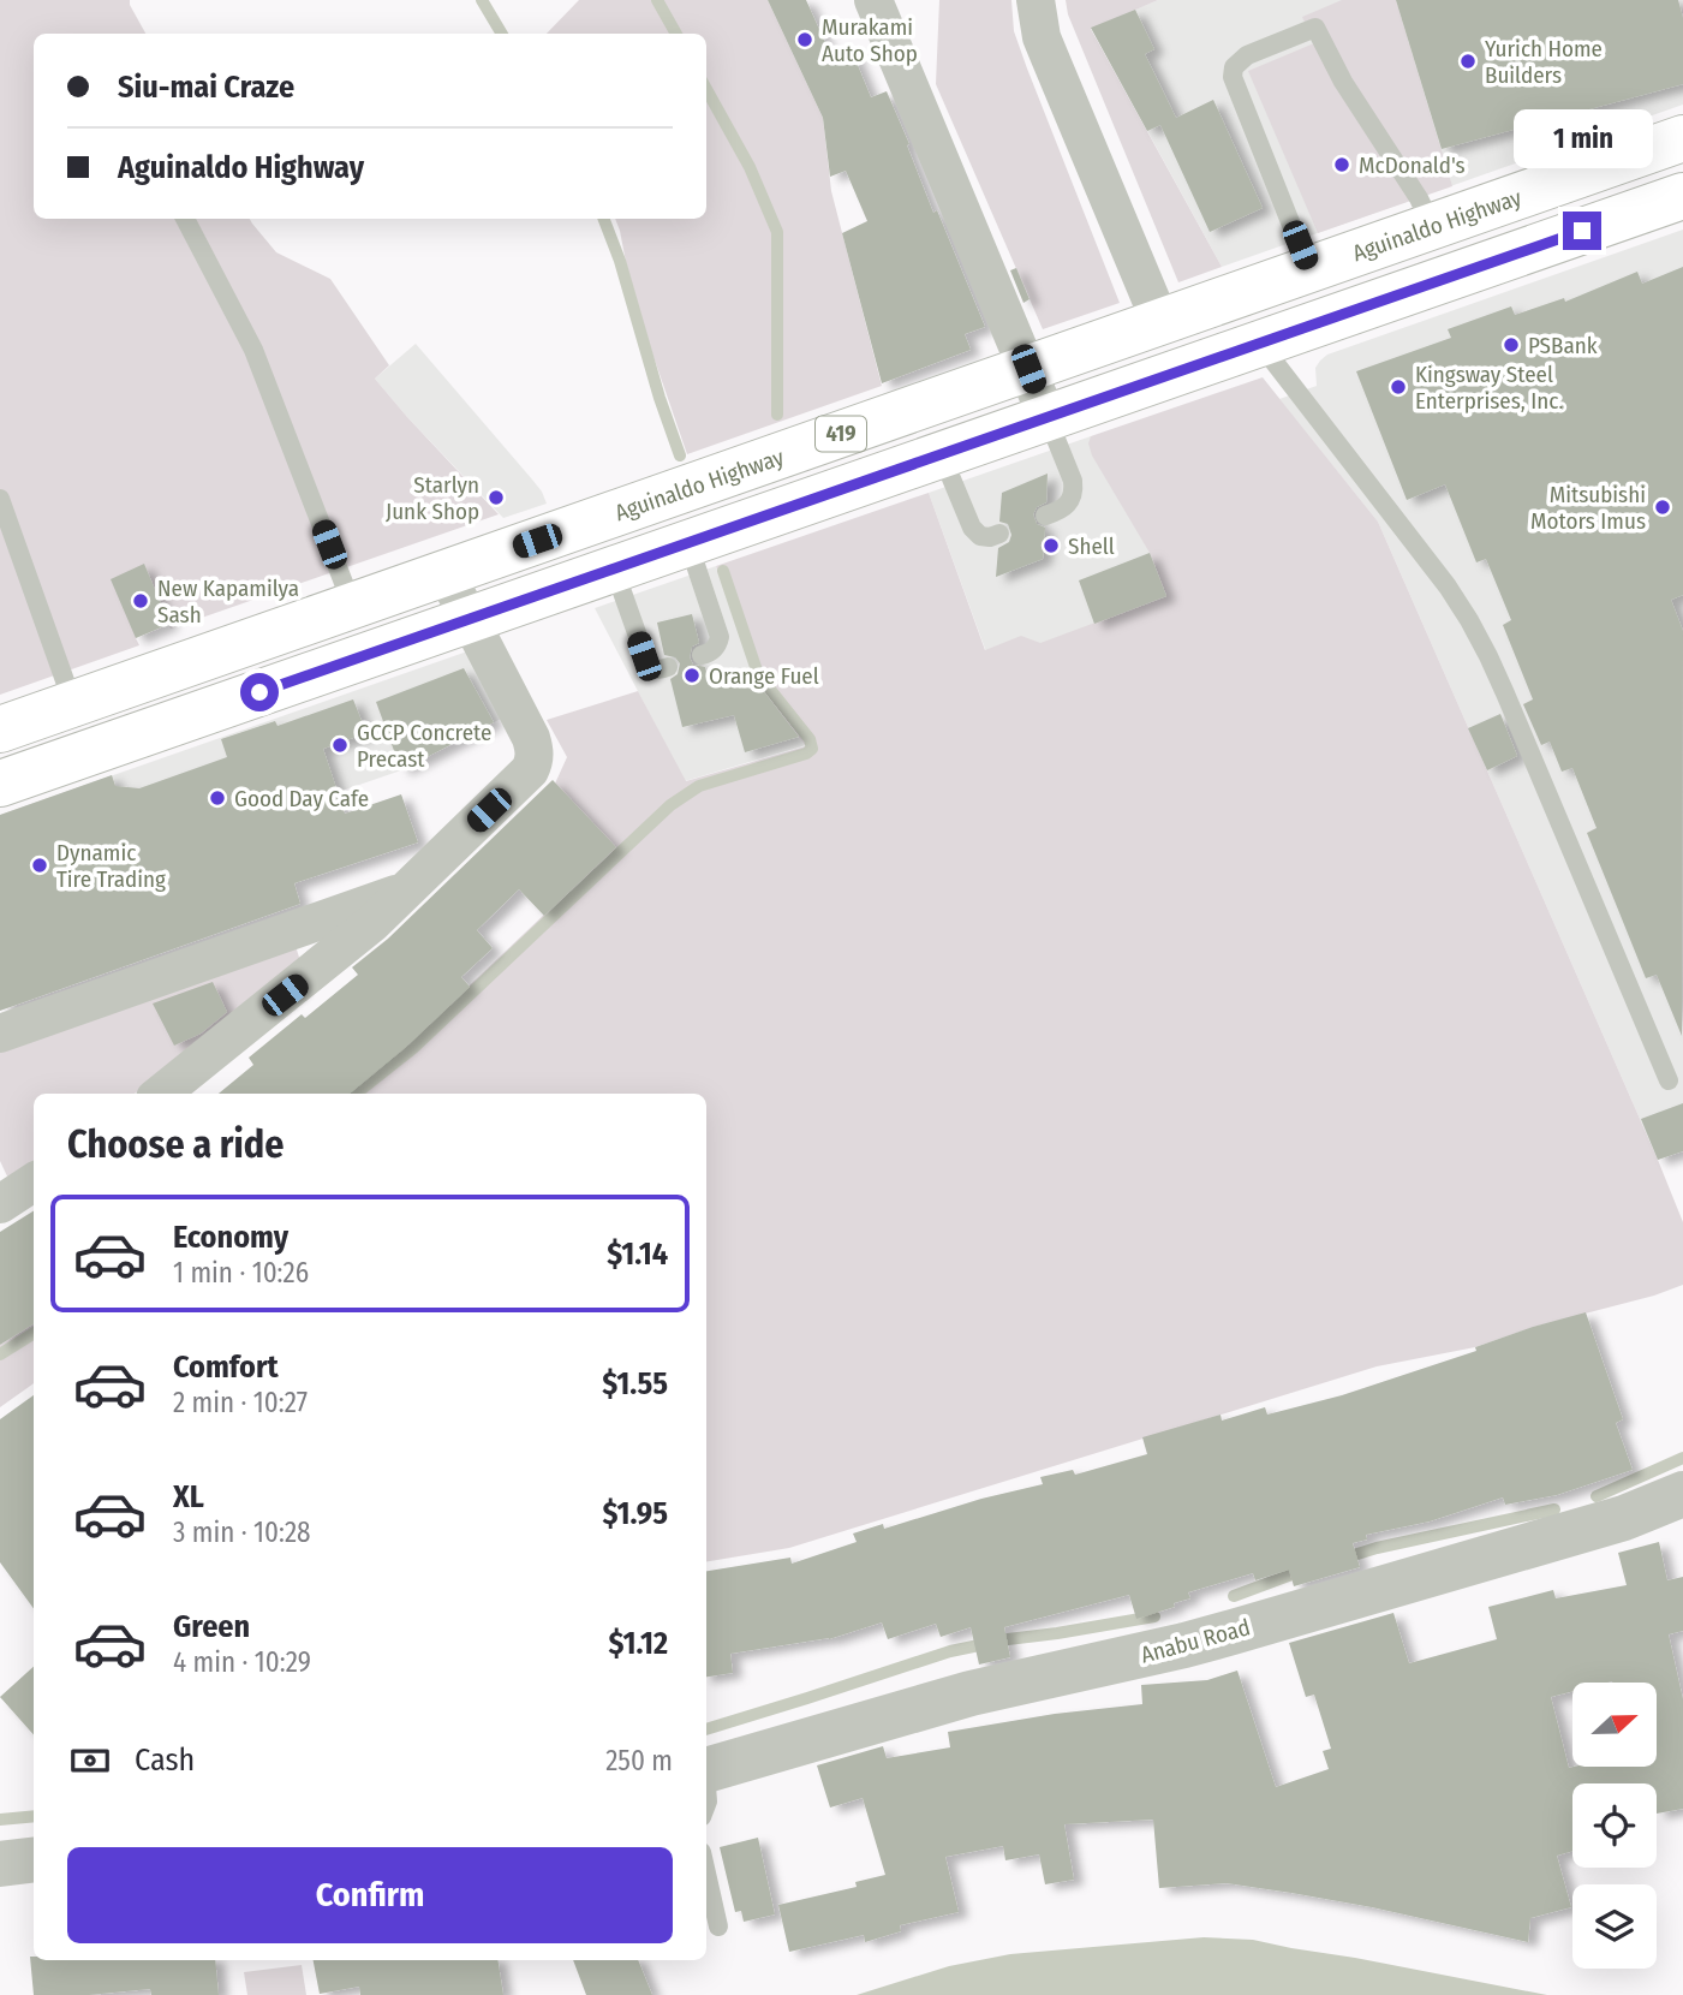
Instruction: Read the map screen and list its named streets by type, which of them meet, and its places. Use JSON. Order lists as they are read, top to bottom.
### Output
{
  "streets": {
    "highway": ["Aguinaldo Highway", "419"],
    "street": ["Anabu Road"]
  },
  "places": [
    "Murakami Auto Shop",
    "Yurich Home Builders",
    "McDonald's",
    "PSBank",
    "Kingsway Steel Enterprises, Inc.",
    "Starlyn Junk Shop",
    "Mitsubishi Motors Imus",
    "Shell",
    "New Kapamilya Sash",
    "Orange Fuel",
    "GCCP Concrete Precast",
    "Good Day Cafe",
    "Dynamic Tire Trading"
  ],
  "north": "right",
  "page": {
    "banner": ["Siu-mai Craze", "Aguinaldo Highway"],
    "bubble": "1 min",
    "heading": "Choose a ride",
    "list": [
      {
        "name": "Economy",
        "note": "1 min · 10:26",
        "value": "$1.14"
      },
      {
        "name": "Comfort",
        "note": "2 min · 10:27",
        "value": "$1.55"
      },
      {
        "name": "XL",
        "note": "3 min · 10:28",
        "value": "$1.95"
      },
      {
        "name": "Green",
        "note": "4 min · 10:29",
        "value": "$1.12"
      }
    ],
    "pay": ["Cash", "250 m"],
    "buttons": "Confirm"
  }
}
